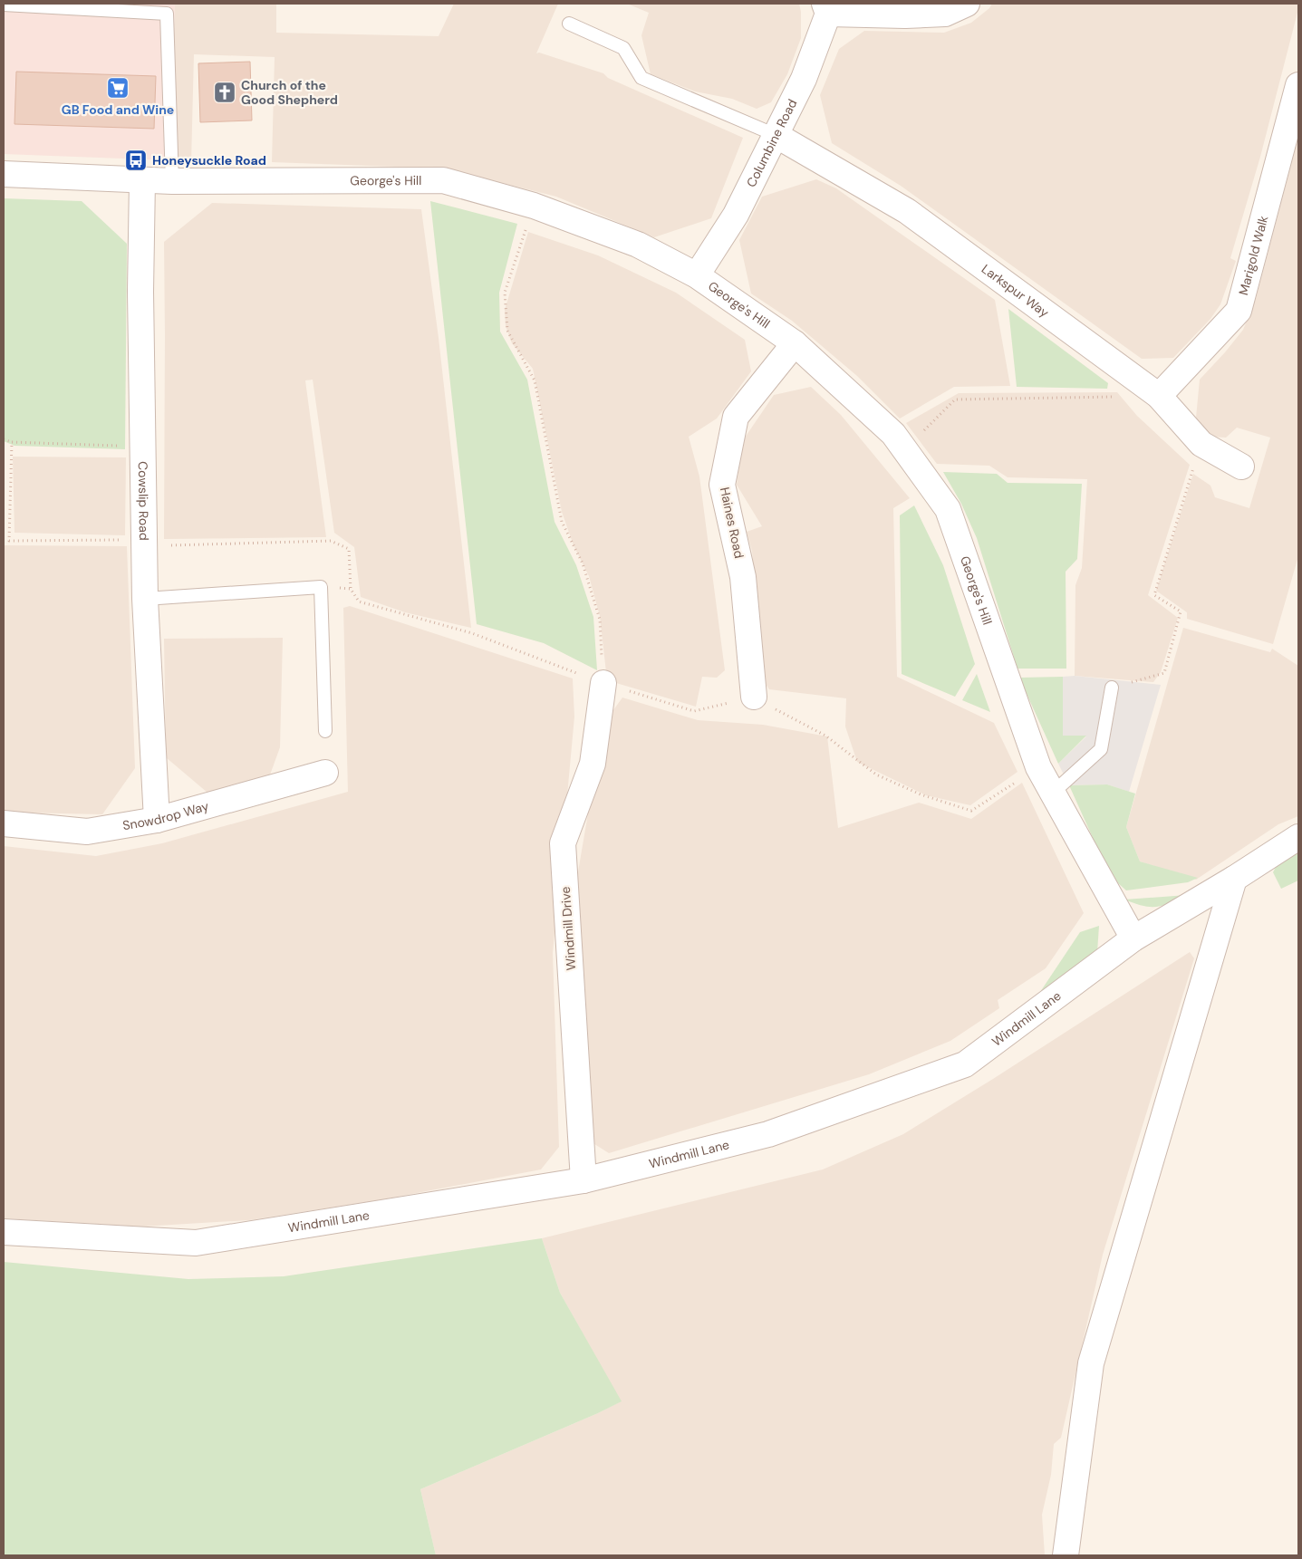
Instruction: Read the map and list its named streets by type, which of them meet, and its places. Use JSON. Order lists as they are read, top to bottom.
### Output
{
  "streets": {
    "street": [
      "Columbine Road",
      "George's Hill",
      "Marigold Walk",
      "Larkspur Way",
      "Cowslip Road",
      "Haines Road",
      "Snowdrop Way",
      "Windmill Drive",
      "Windmill Lane"
    ]
  },
  "crossings": [
    ["Columbine Road", "George's Hill"],
    ["Columbine Road", "Larkspur Way"],
    ["George's Hill", "Cowslip Road"],
    ["George's Hill", "Haines Road"],
    ["George's Hill", "Windmill Lane"],
    ["Marigold Walk", "Larkspur Way"],
    ["Cowslip Road", "Snowdrop Way"],
    ["Windmill Drive", "Windmill Lane"]
  ],
  "places": {
    "supermarket": ["GB Food and Wine"],
    "church": ["Church of the Good Shepherd"],
    "bus stop": ["Honeysuckle Road"]
  }
}
